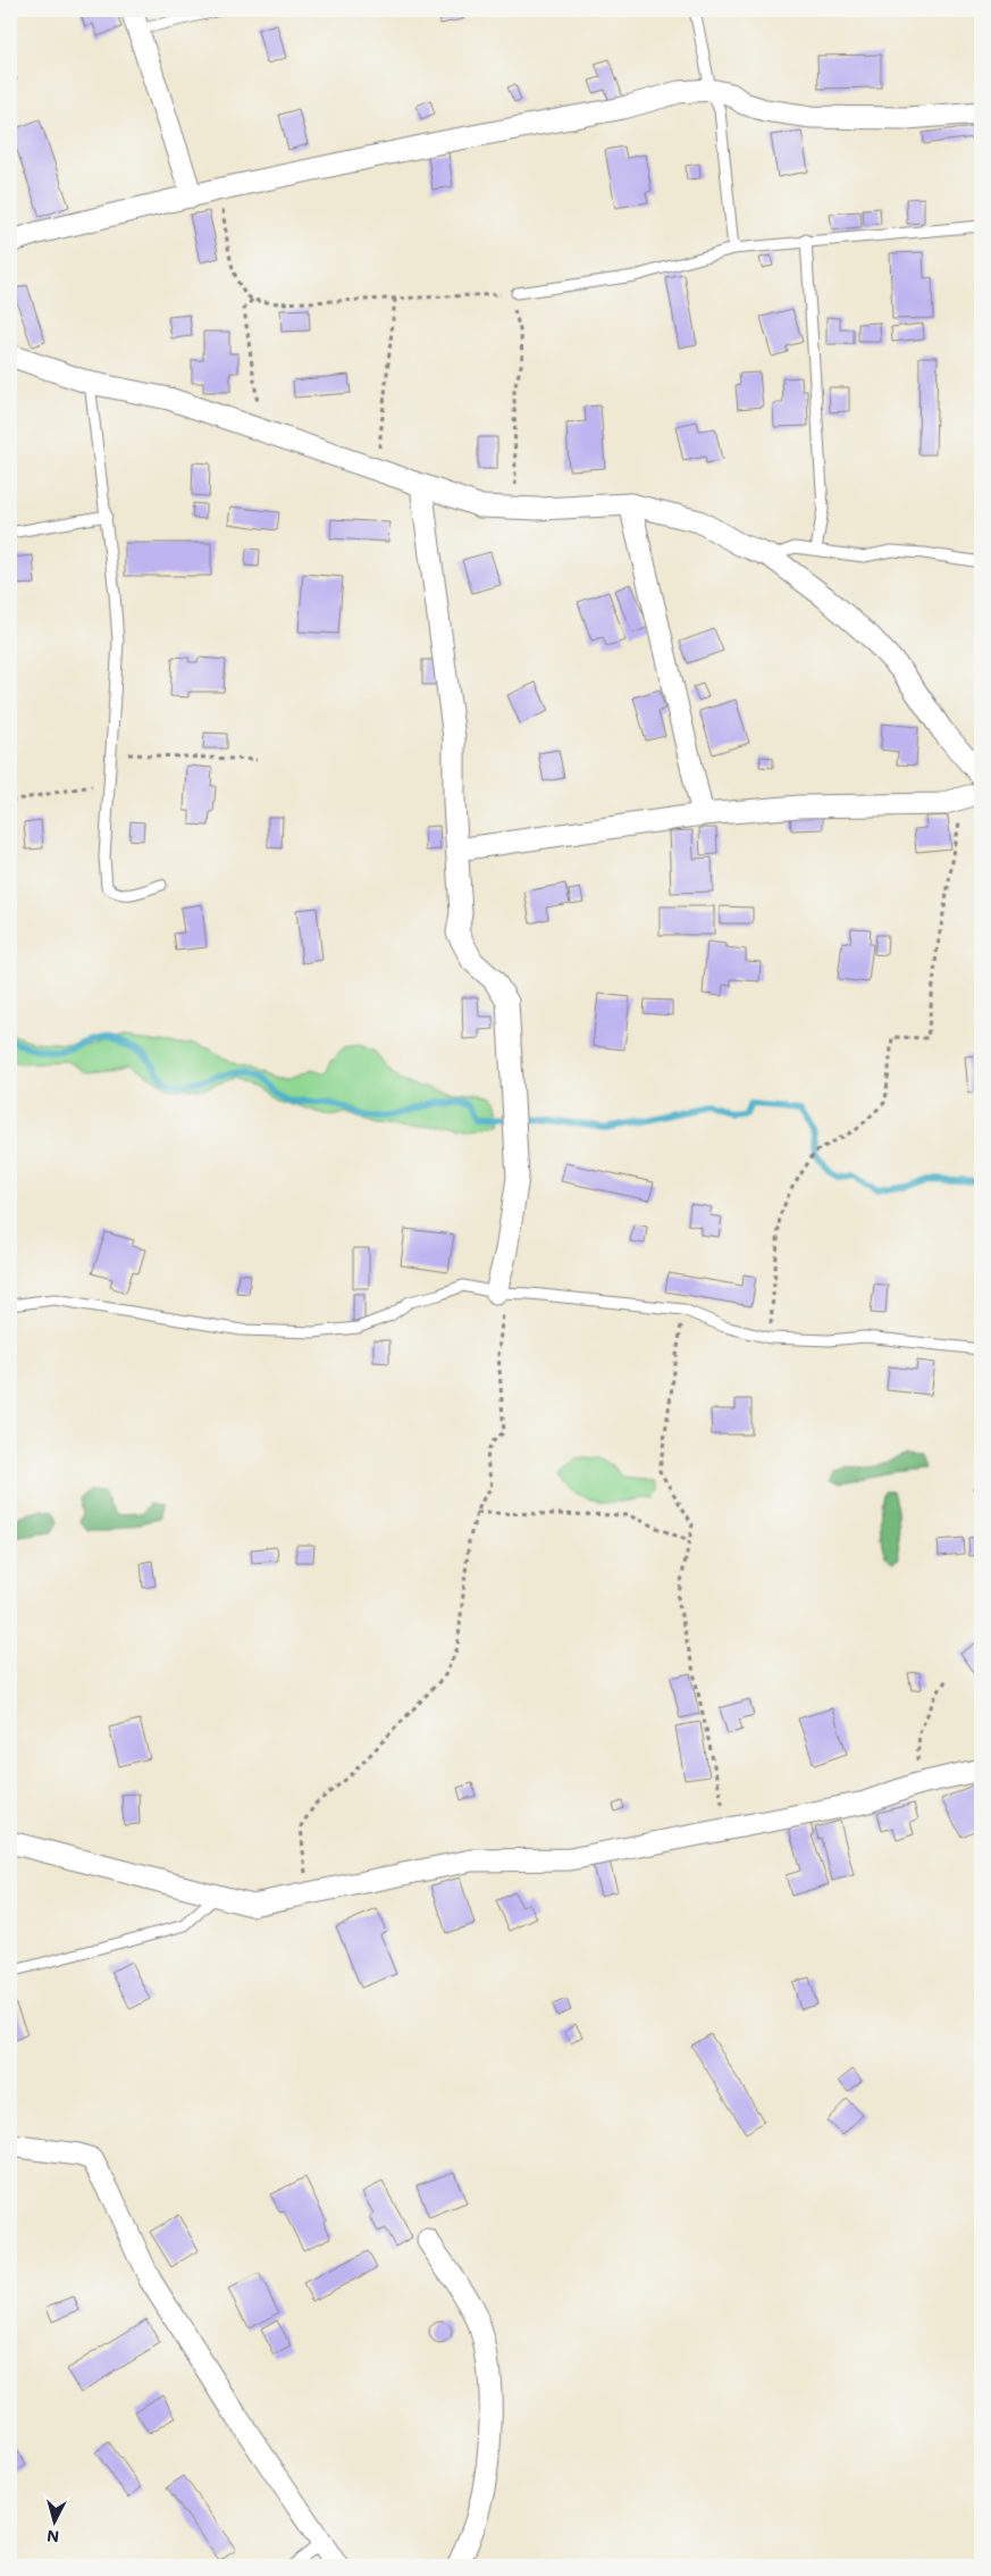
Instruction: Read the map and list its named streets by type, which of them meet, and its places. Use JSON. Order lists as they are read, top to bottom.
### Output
{
  "north": "bottom"
}
